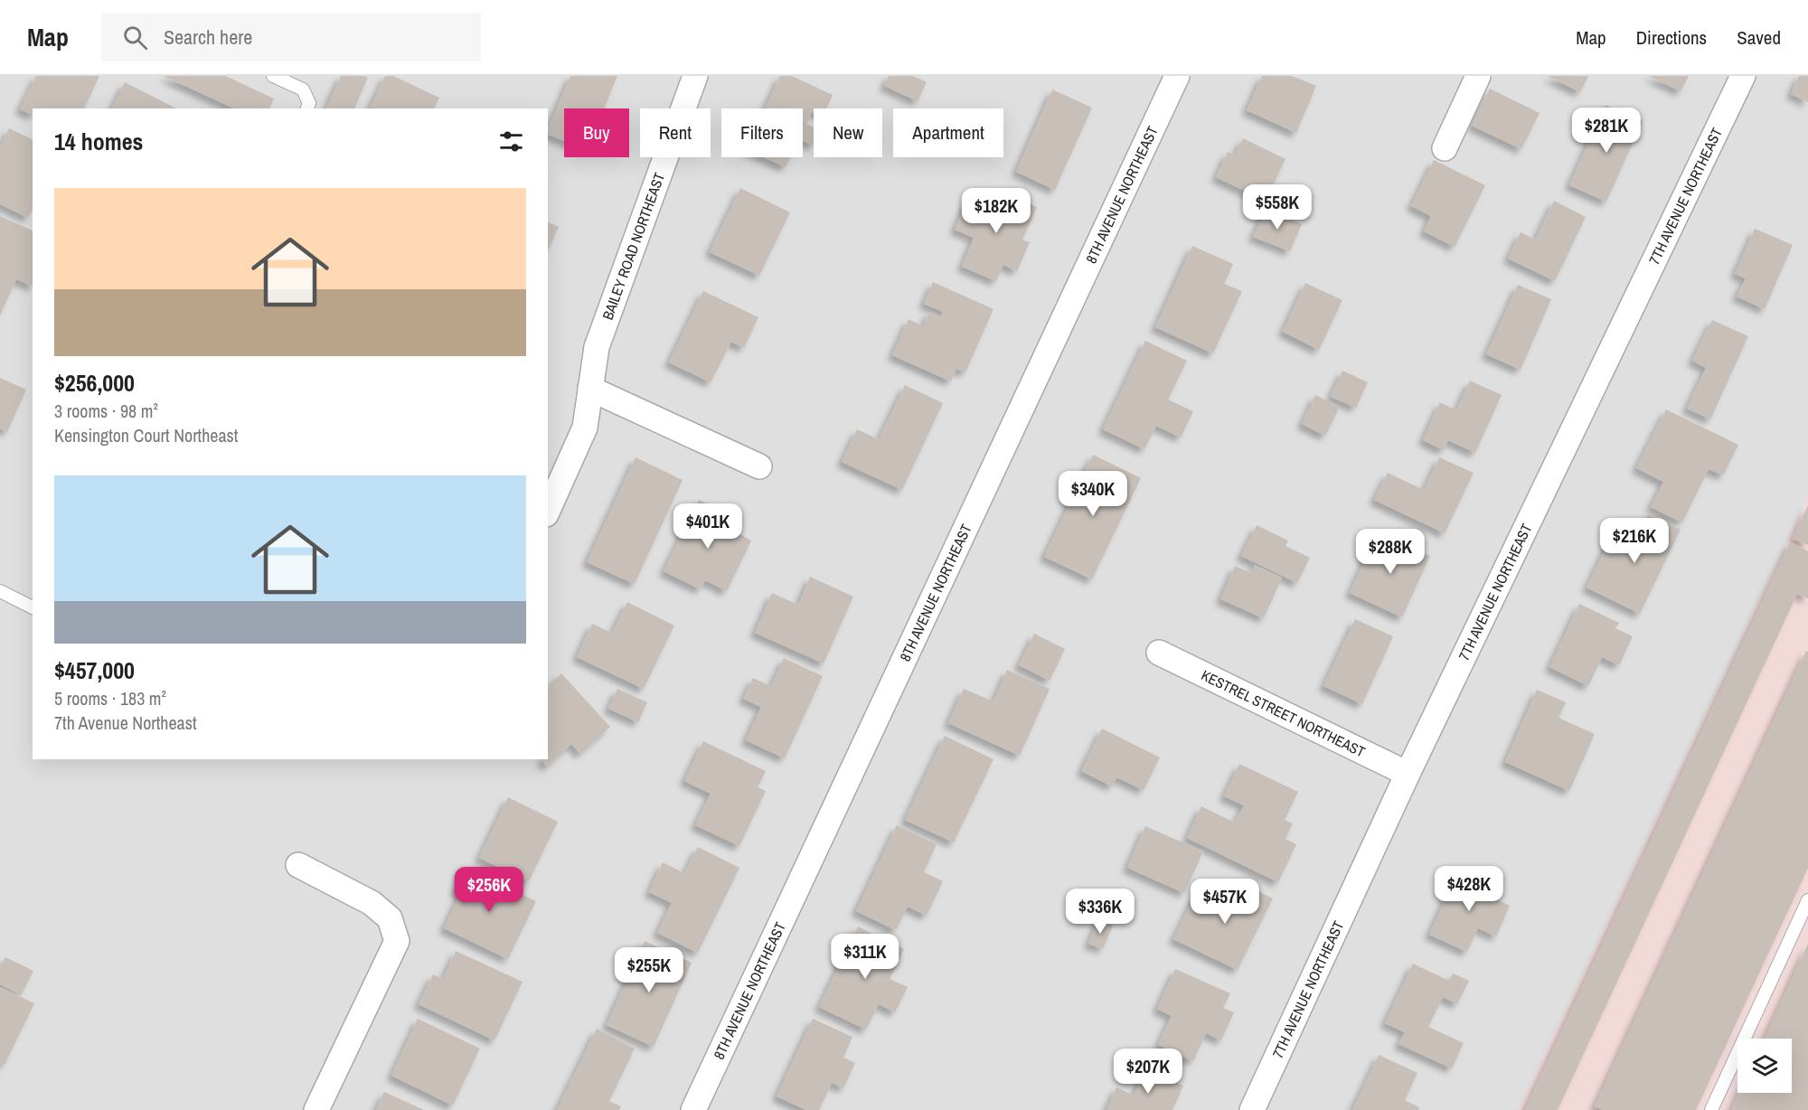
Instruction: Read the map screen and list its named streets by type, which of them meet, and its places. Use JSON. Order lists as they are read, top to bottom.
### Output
{
  "streets": {
    "street": [
      "8TH AVENUE NORTHEAST",
      "7TH AVENUE NORTHEAST",
      "BAILEY ROAD NORTHEAST",
      "KESTREL STREET NORTHEAST"
    ]
  },
  "crossings": [
    ["7TH AVENUE NORTHEAST", "KESTREL STREET NORTHEAST"]
  ],
  "page": {
    "header": "Map",
    "search": "Search here",
    "nav": ["Map", "Directions", "Saved"],
    "price": [
      "$281K",
      "$558K",
      "$182K",
      "$340K",
      "$401K",
      "$216K",
      "$288K",
      "$428K",
      "$256K",
      "$457K",
      "$336K",
      "$311K",
      "$255K",
      "$207K"
    ],
    "chip": [
      "Buy",
      "Rent",
      "Filters",
      "New",
      "Apartment"
    ],
    "heading": "14 homes",
    "list": [
      {
        "name": "$256,000",
        "note": "3 rooms · 98 m² · Kensington Court Northeast"
      },
      {
        "name": "$457,000",
        "note": "5 rooms · 183 m² · 7th Avenue Northeast"
      }
    ]
  }
}
